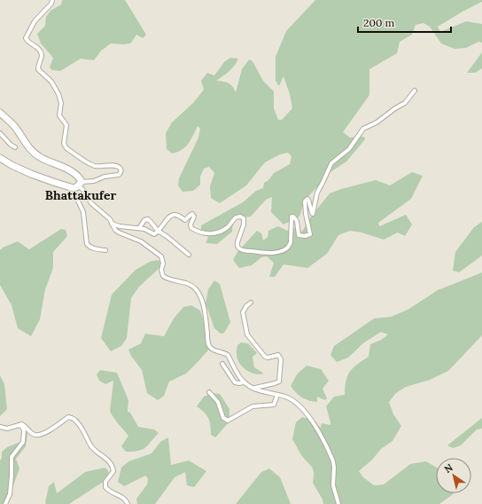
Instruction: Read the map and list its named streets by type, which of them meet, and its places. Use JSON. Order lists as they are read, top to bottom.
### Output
{
  "districts": ["Bhattakufer"],
  "scale_bar": "200 m",
  "north": "top left"
}
